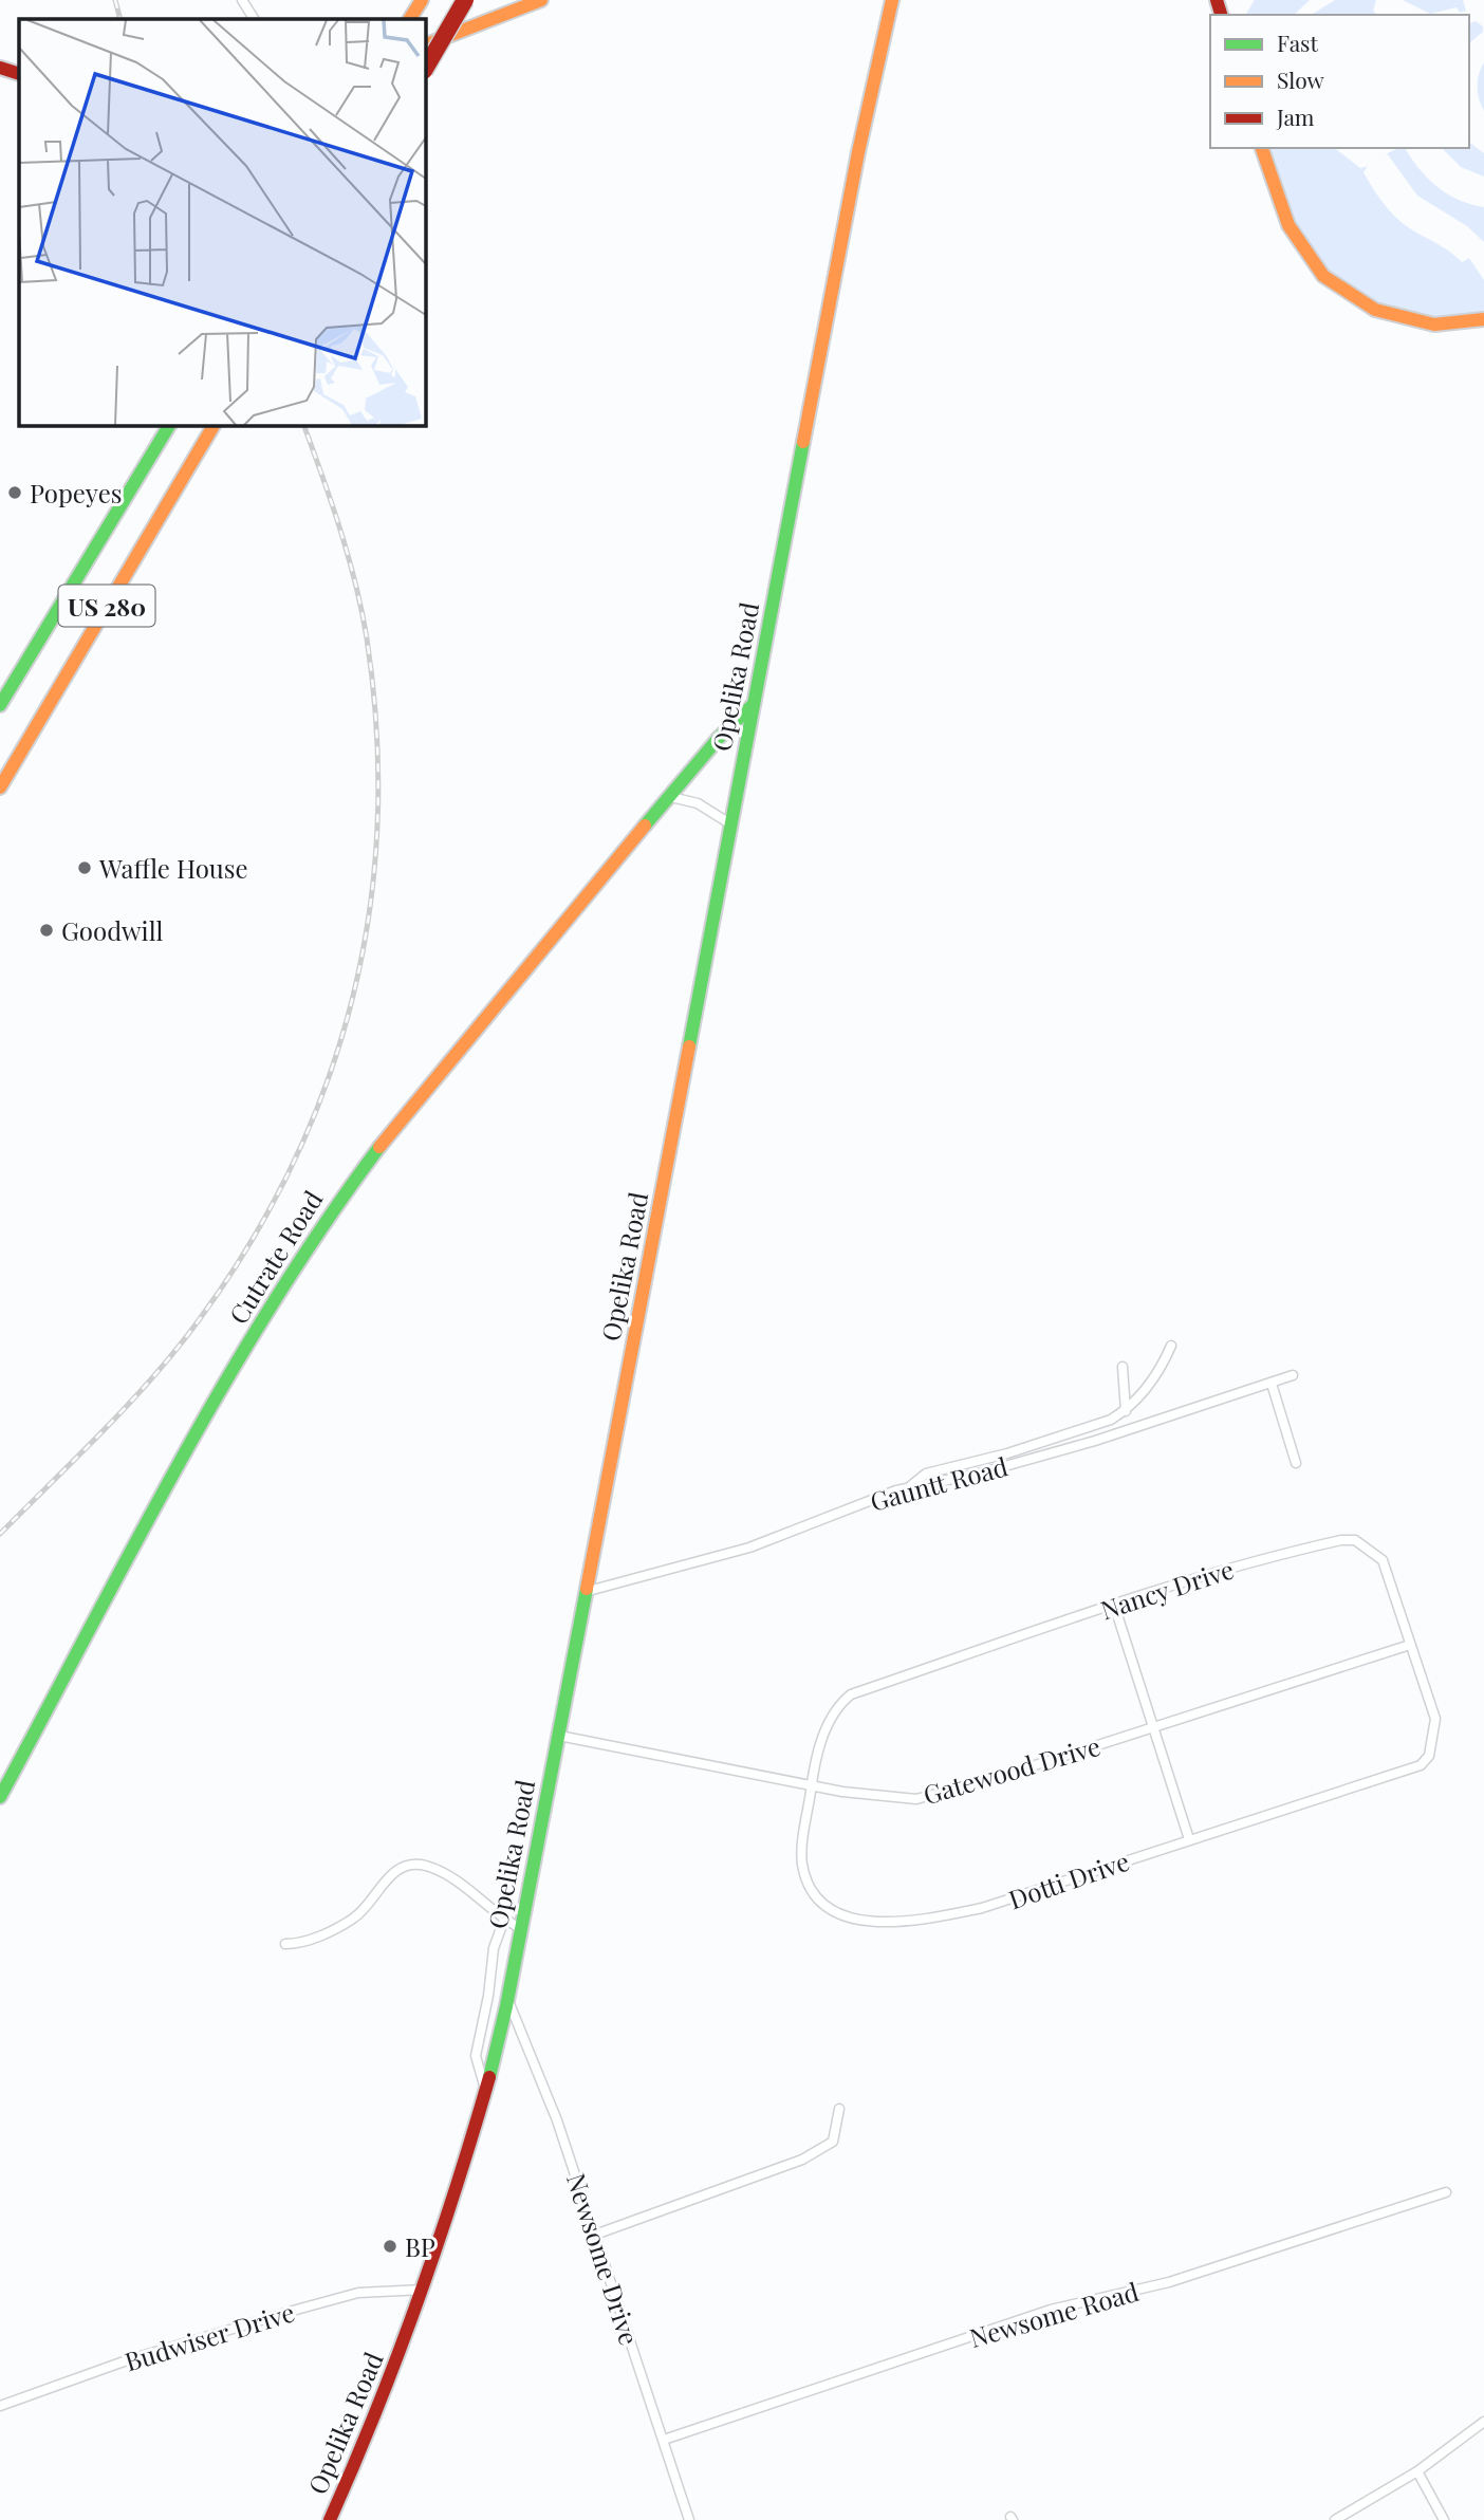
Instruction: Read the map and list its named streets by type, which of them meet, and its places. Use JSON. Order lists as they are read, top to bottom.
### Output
{
  "streets": {
    "main road": ["US 280", "Opelika Road", "Cutrate Road"],
    "street": [
      "Gauntt Road",
      "Nancy Drive",
      "Gatewood Drive",
      "Dotti Drive",
      "Newsome Drive",
      "Newsome Road",
      "Budwiser Drive"
    ]
  },
  "crossings": [
    ["Opelika Road", "Cutrate Road"],
    ["Opelika Road", "Gauntt Road"],
    ["Opelika Road", "Gatewood Drive"],
    ["Opelika Road", "Newsome Drive"],
    ["Opelika Road", "Budwiser Drive"],
    ["Nancy Drive", "Gatewood Drive"],
    ["Nancy Drive", "Dotti Drive"],
    ["Gatewood Drive", "Dotti Drive"],
    ["Newsome Drive", "Newsome Road"]
  ],
  "places": [
    "Popeyes",
    "Waffle House",
    "Goodwill",
    "BP"
  ],
  "legend": ["Fast", "Slow", "Jam"]
}
